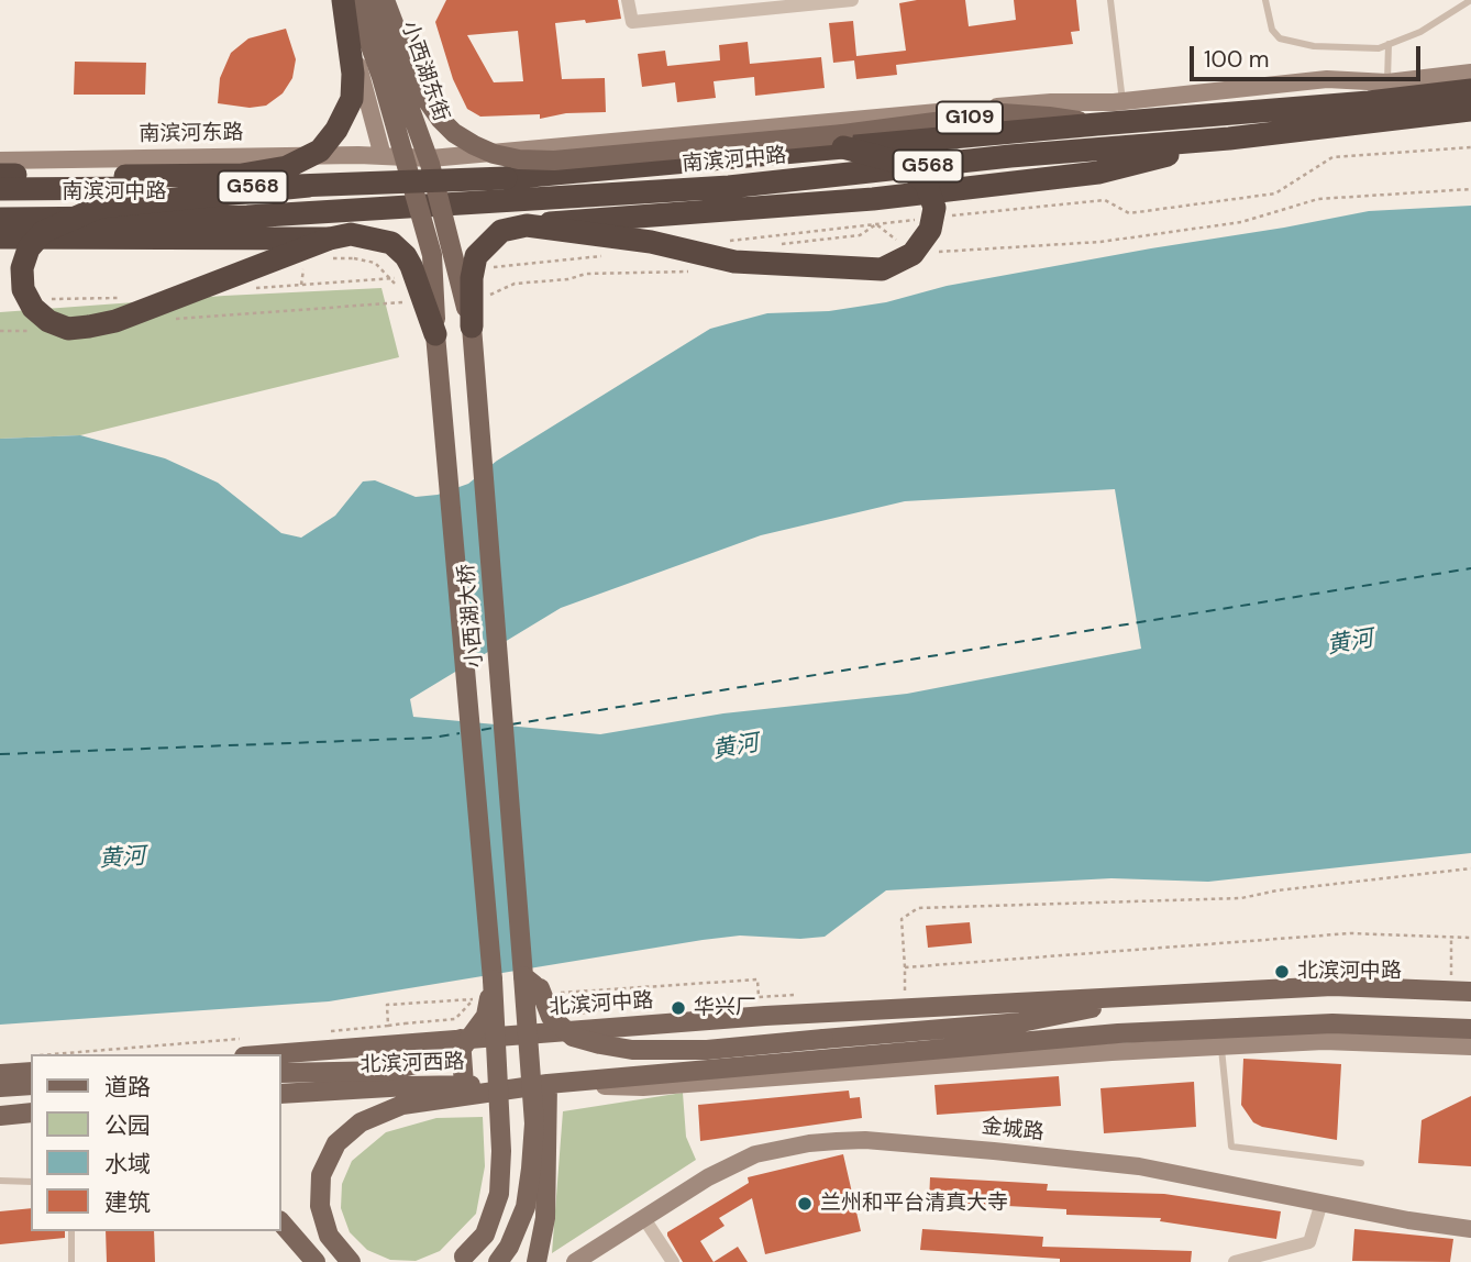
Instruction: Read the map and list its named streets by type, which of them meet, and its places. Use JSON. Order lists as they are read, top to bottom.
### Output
{
  "streets": {
    "highway": ["南滨河中路", "G568"],
    "main road": ["小西湖大桥", "北滨河中路", "北滨河西路"],
    "street": ["小西湖东街", "南滨河东路", "金城路"]
  },
  "crossings": [
    ["小西湖东街", "南滨河中路"],
    ["小西湖东街", "小西湖大桥"],
    ["南滨河东路", "南滨河中路"]
  ],
  "water": ["黄河"],
  "places": ["北滨河中路", "华兴厂", "兰州和平台清真大寺"],
  "legend": [
    "道路",
    "公园",
    "水域",
    "建筑"
  ],
  "scale_bar": "100 m"
}
